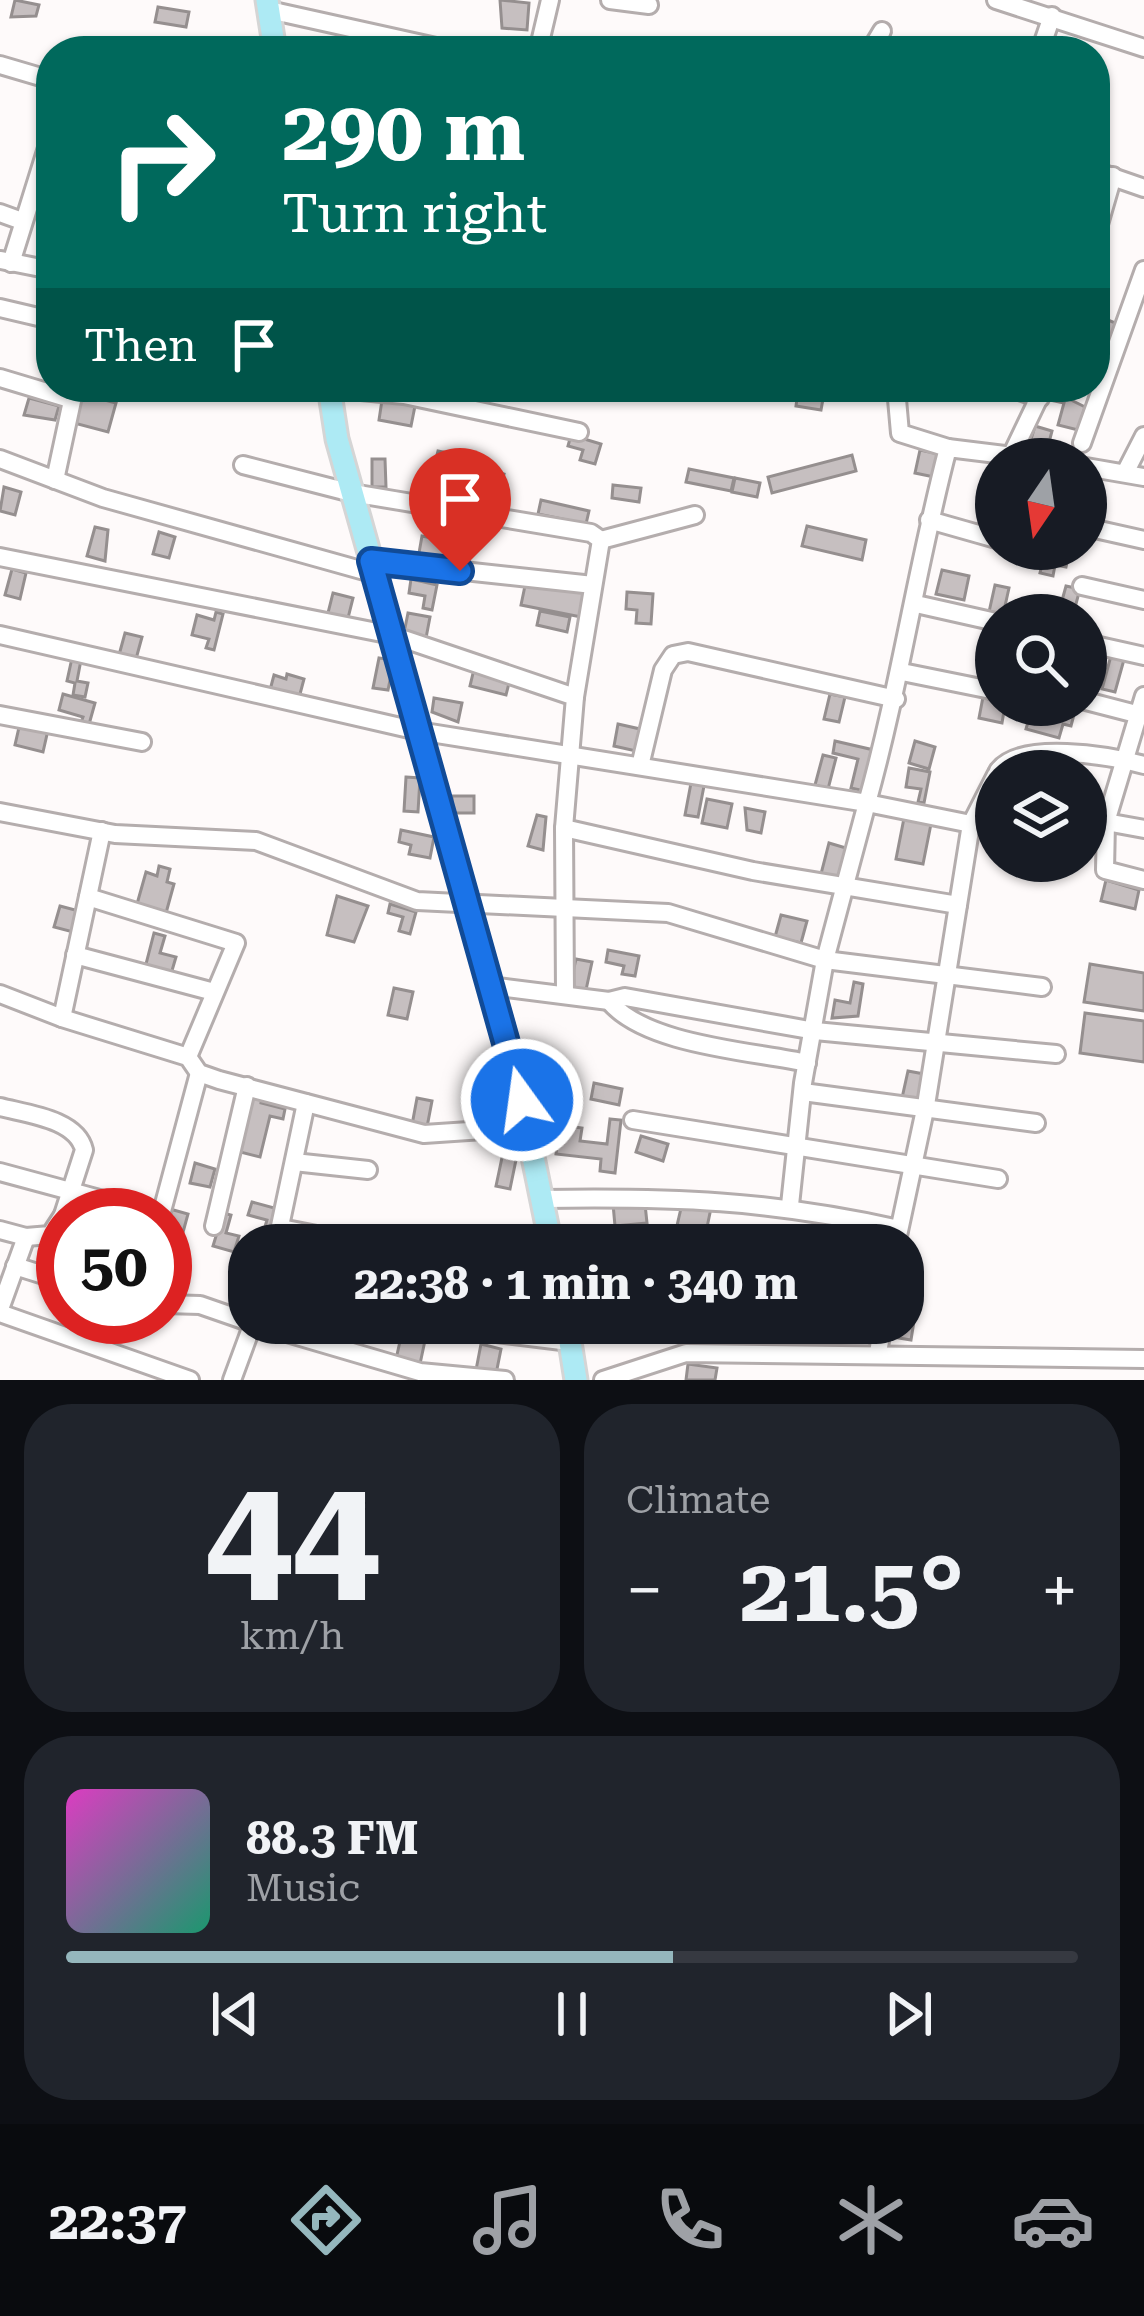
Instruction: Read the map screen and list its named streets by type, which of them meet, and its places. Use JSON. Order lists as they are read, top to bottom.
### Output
{
  "north": "bottom",
  "page": {
    "turn": ["290 m", "Turn right"],
    "then": "Then",
    "limit": "50",
    "trip": "22:38 · 1 min · 340 m",
    "tile": [
      ["44", "km/h"],
      "Climate"
    ],
    "heat": ["−", "21.5°", "+"],
    "song": ["88.3 FM", "Music"],
    "tabs": "22:37"
  }
}
